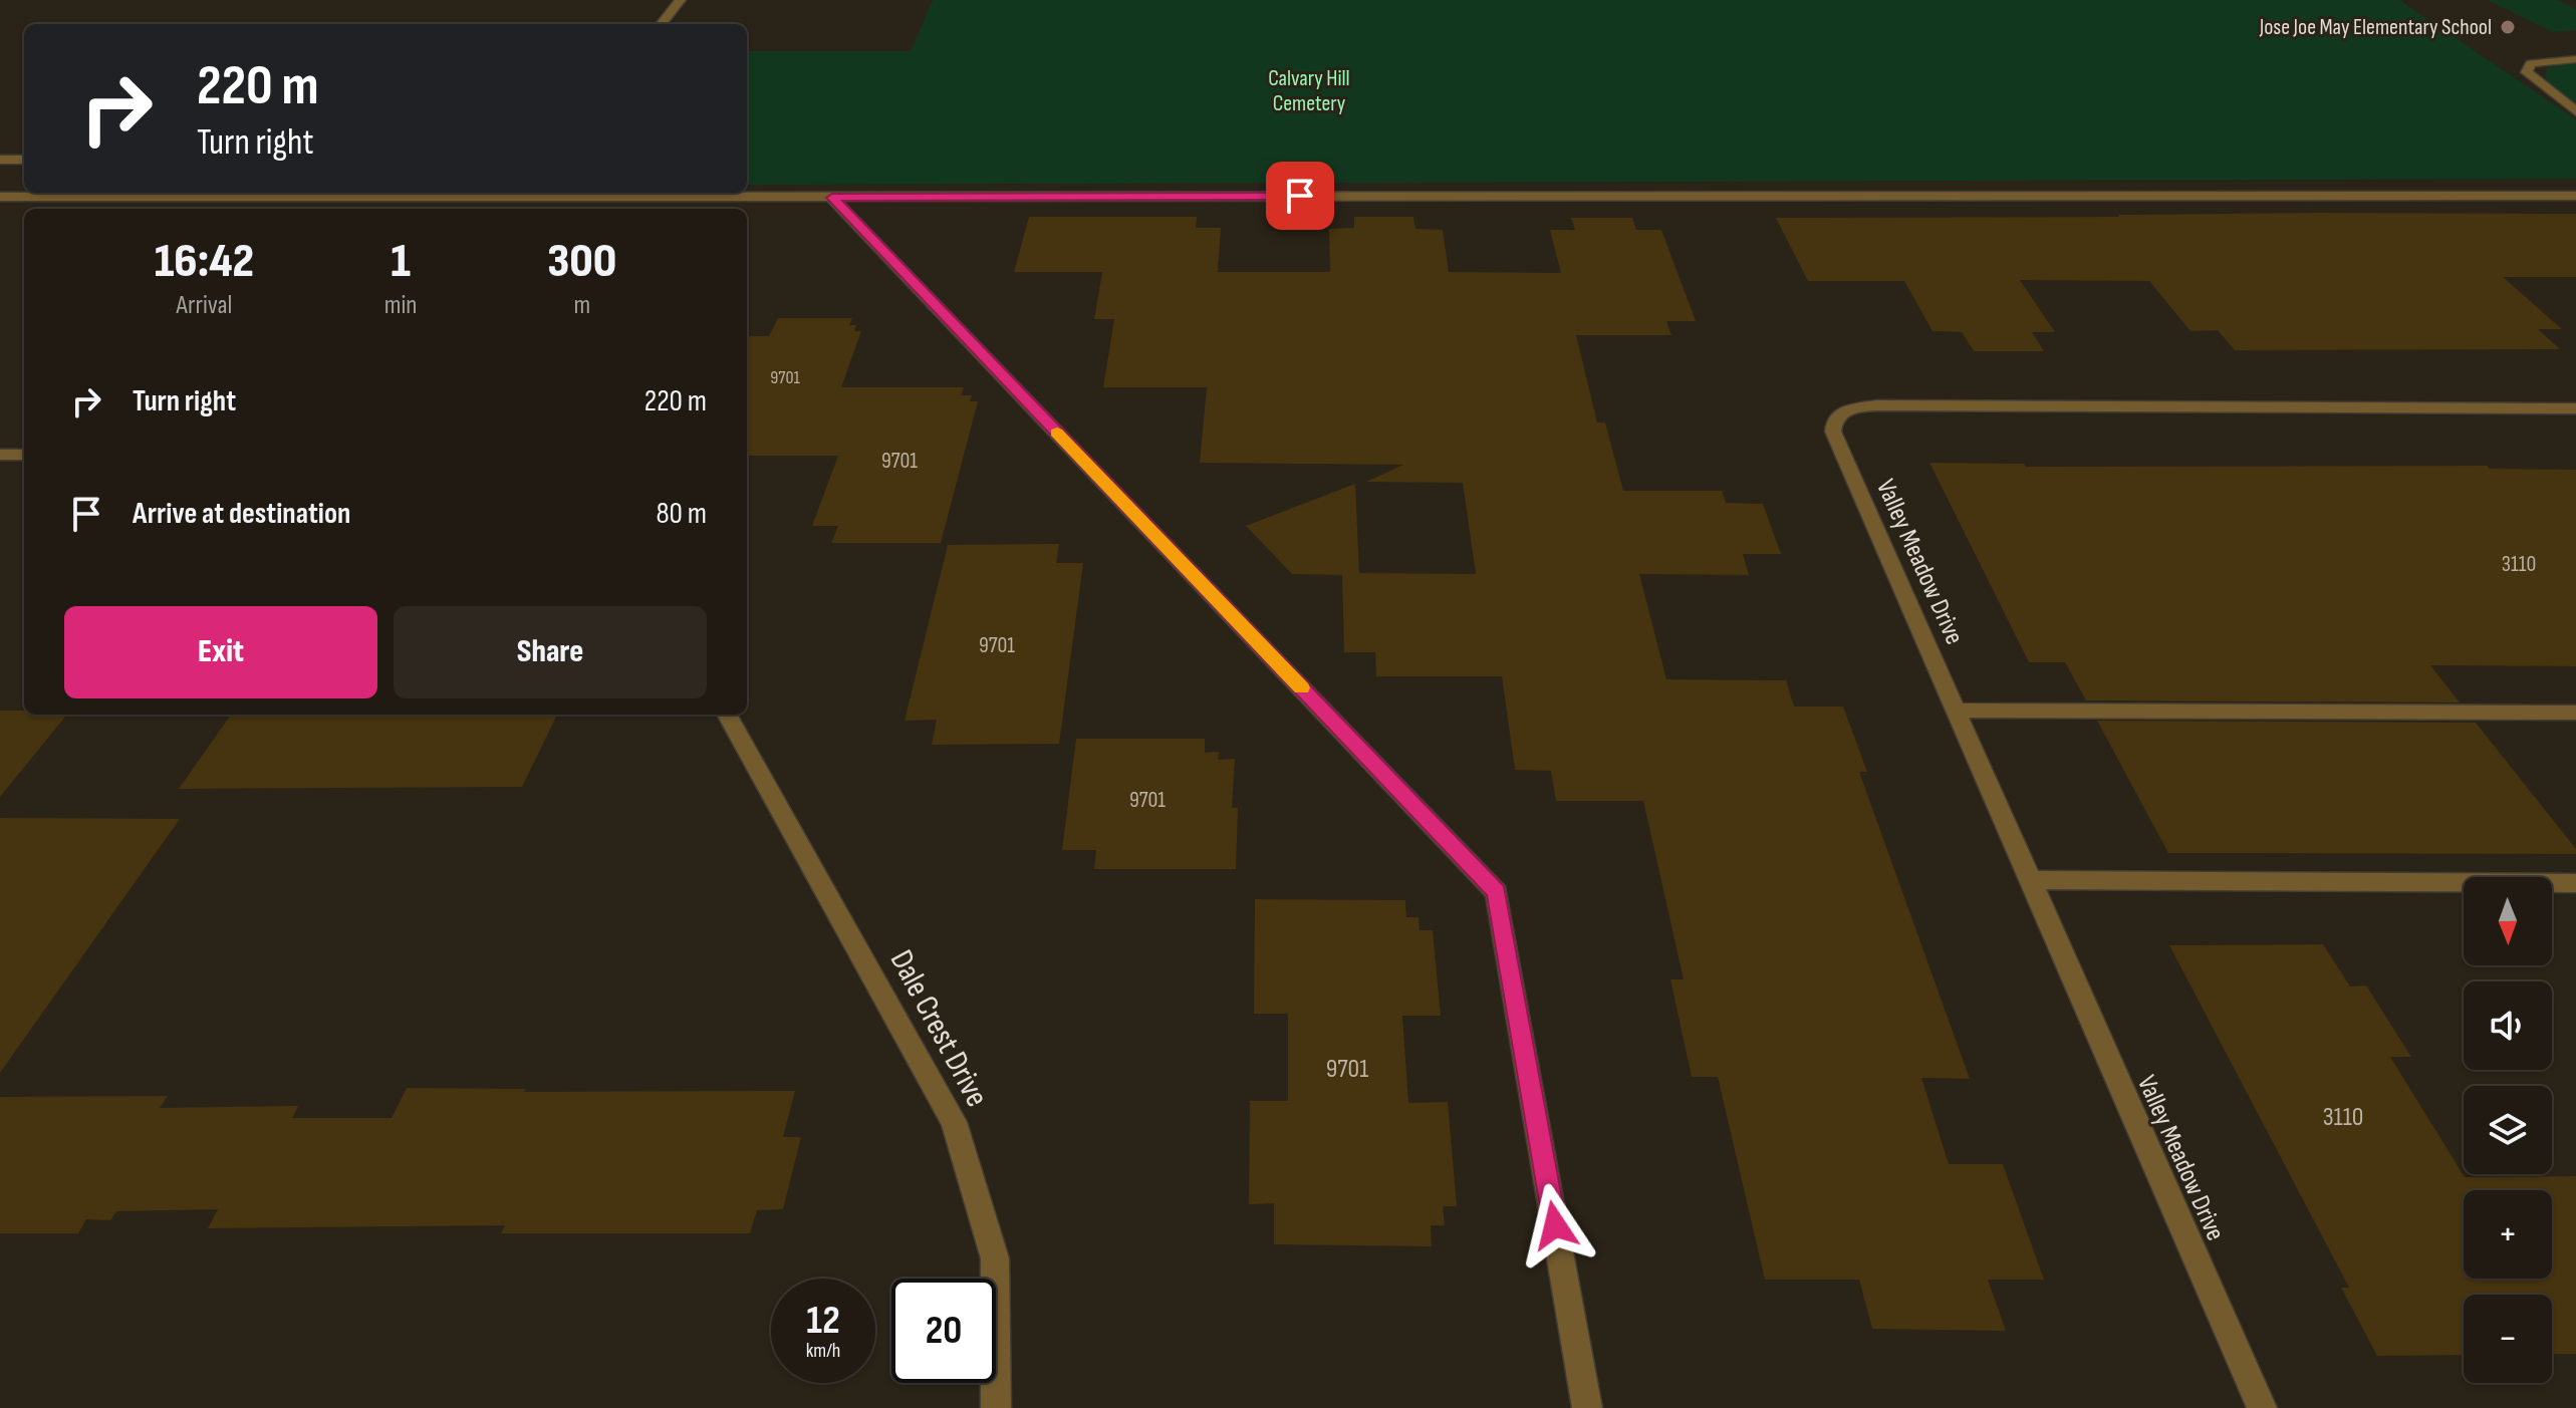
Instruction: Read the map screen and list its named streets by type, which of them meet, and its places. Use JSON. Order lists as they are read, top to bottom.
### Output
{
  "streets": {
    "street": ["Valley Meadow Drive", "Dale Crest Drive"]
  },
  "parks": ["Calvary Hill Cemetery"],
  "places": ["Jose Joe May Elementary School"],
  "house_numbers": [
    "9701",
    "9701",
    "3110",
    "9701",
    "9701",
    "9701",
    "3110"
  ],
  "north": "bottom",
  "page": {
    "turn": ["220 m", "Turn right"],
    "eta": [
      "16:42",
      "Arrival",
      "1",
      "min",
      "300",
      "m"
    ],
    "list": [
      {
        "name": "Turn right",
        "value": "220 m"
      },
      {
        "name": "Arrive at destination",
        "value": "80 m"
      }
    ],
    "buttons": ["Exit", "Share"],
    "map_buttons": ["+", "−"],
    "speed": "12 km/h",
    "limit": "20"
  }
}
